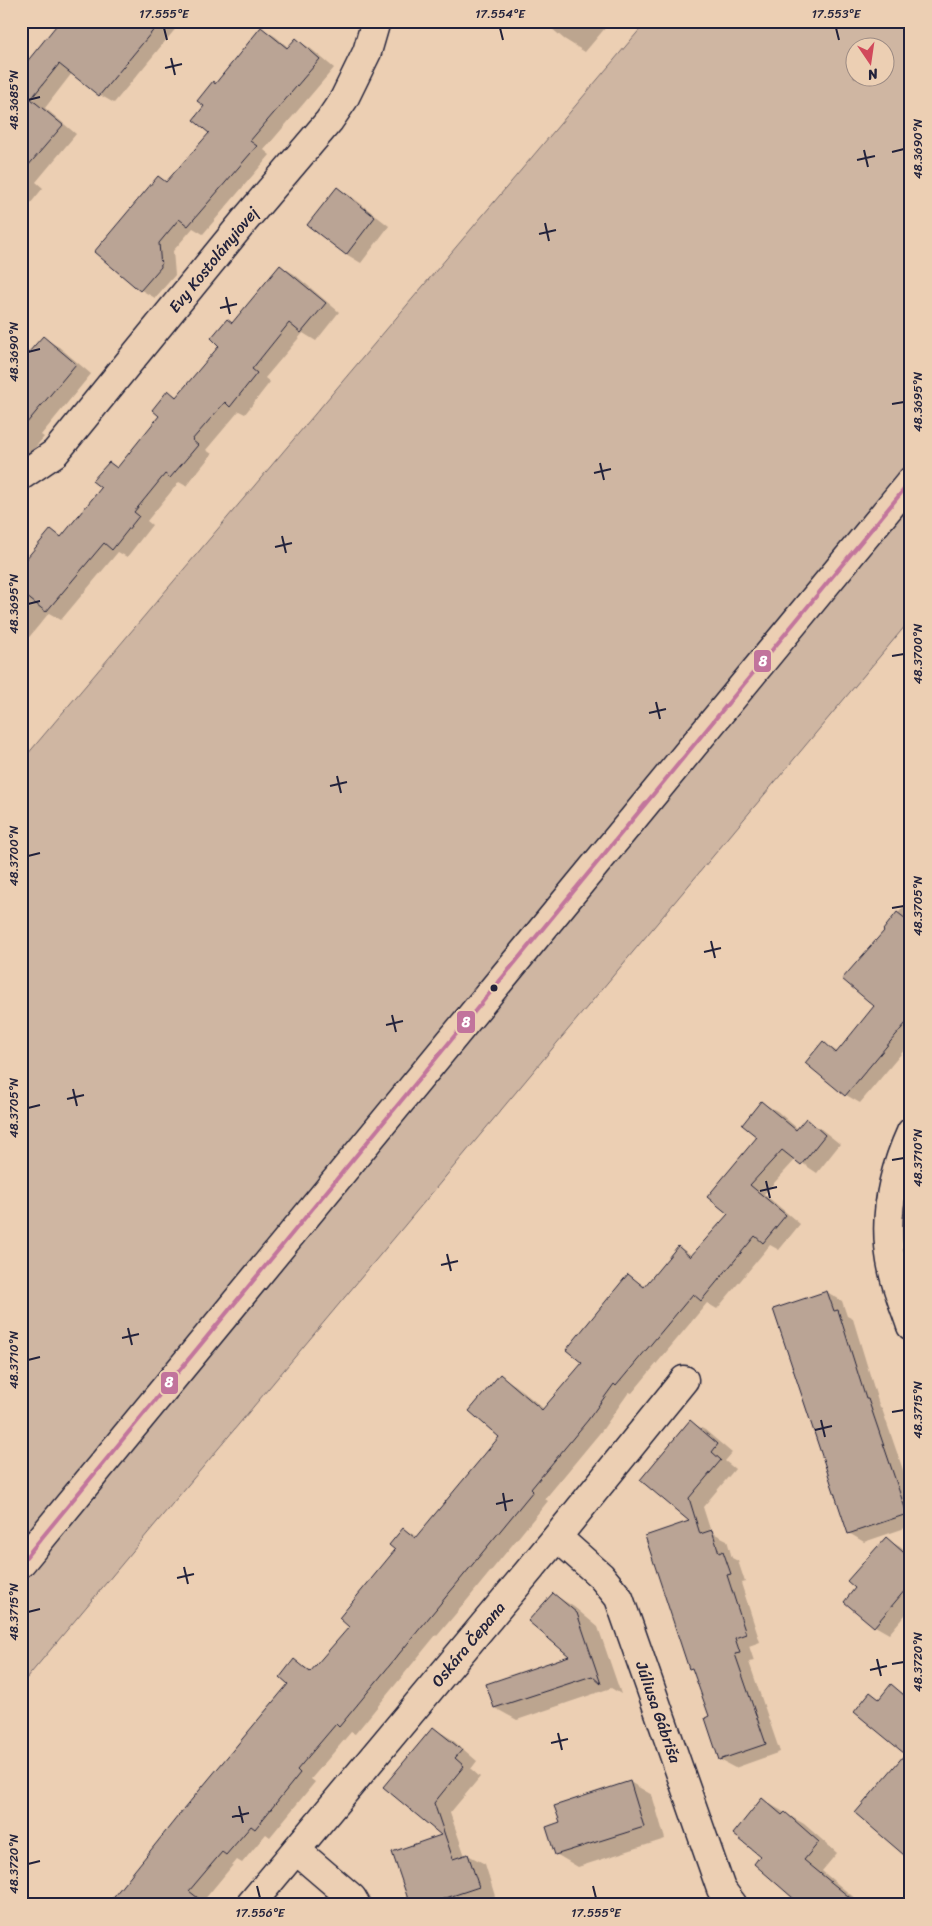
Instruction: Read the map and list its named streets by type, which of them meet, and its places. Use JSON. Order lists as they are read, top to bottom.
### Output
{
  "streets": {
    "street": ["Evy Kostolányiovej", "Oskára Čepana", "Júliusa Gábriša"]
  },
  "crossings": [
    ["Oskára Čepana", "Júliusa Gábriša"]
  ],
  "lines": ["transit line 8"],
  "north": "bottom",
  "coordinates": [
    "17.555°E",
    "17.554°E",
    "17.553°E",
    "48.3685°N",
    "48.3690°N",
    "48.3695°N",
    "48.3700°N",
    "48.3705°N",
    "48.3710°N",
    "48.3715°N",
    "48.3720°N",
    "17.556°E"
  ]
}
